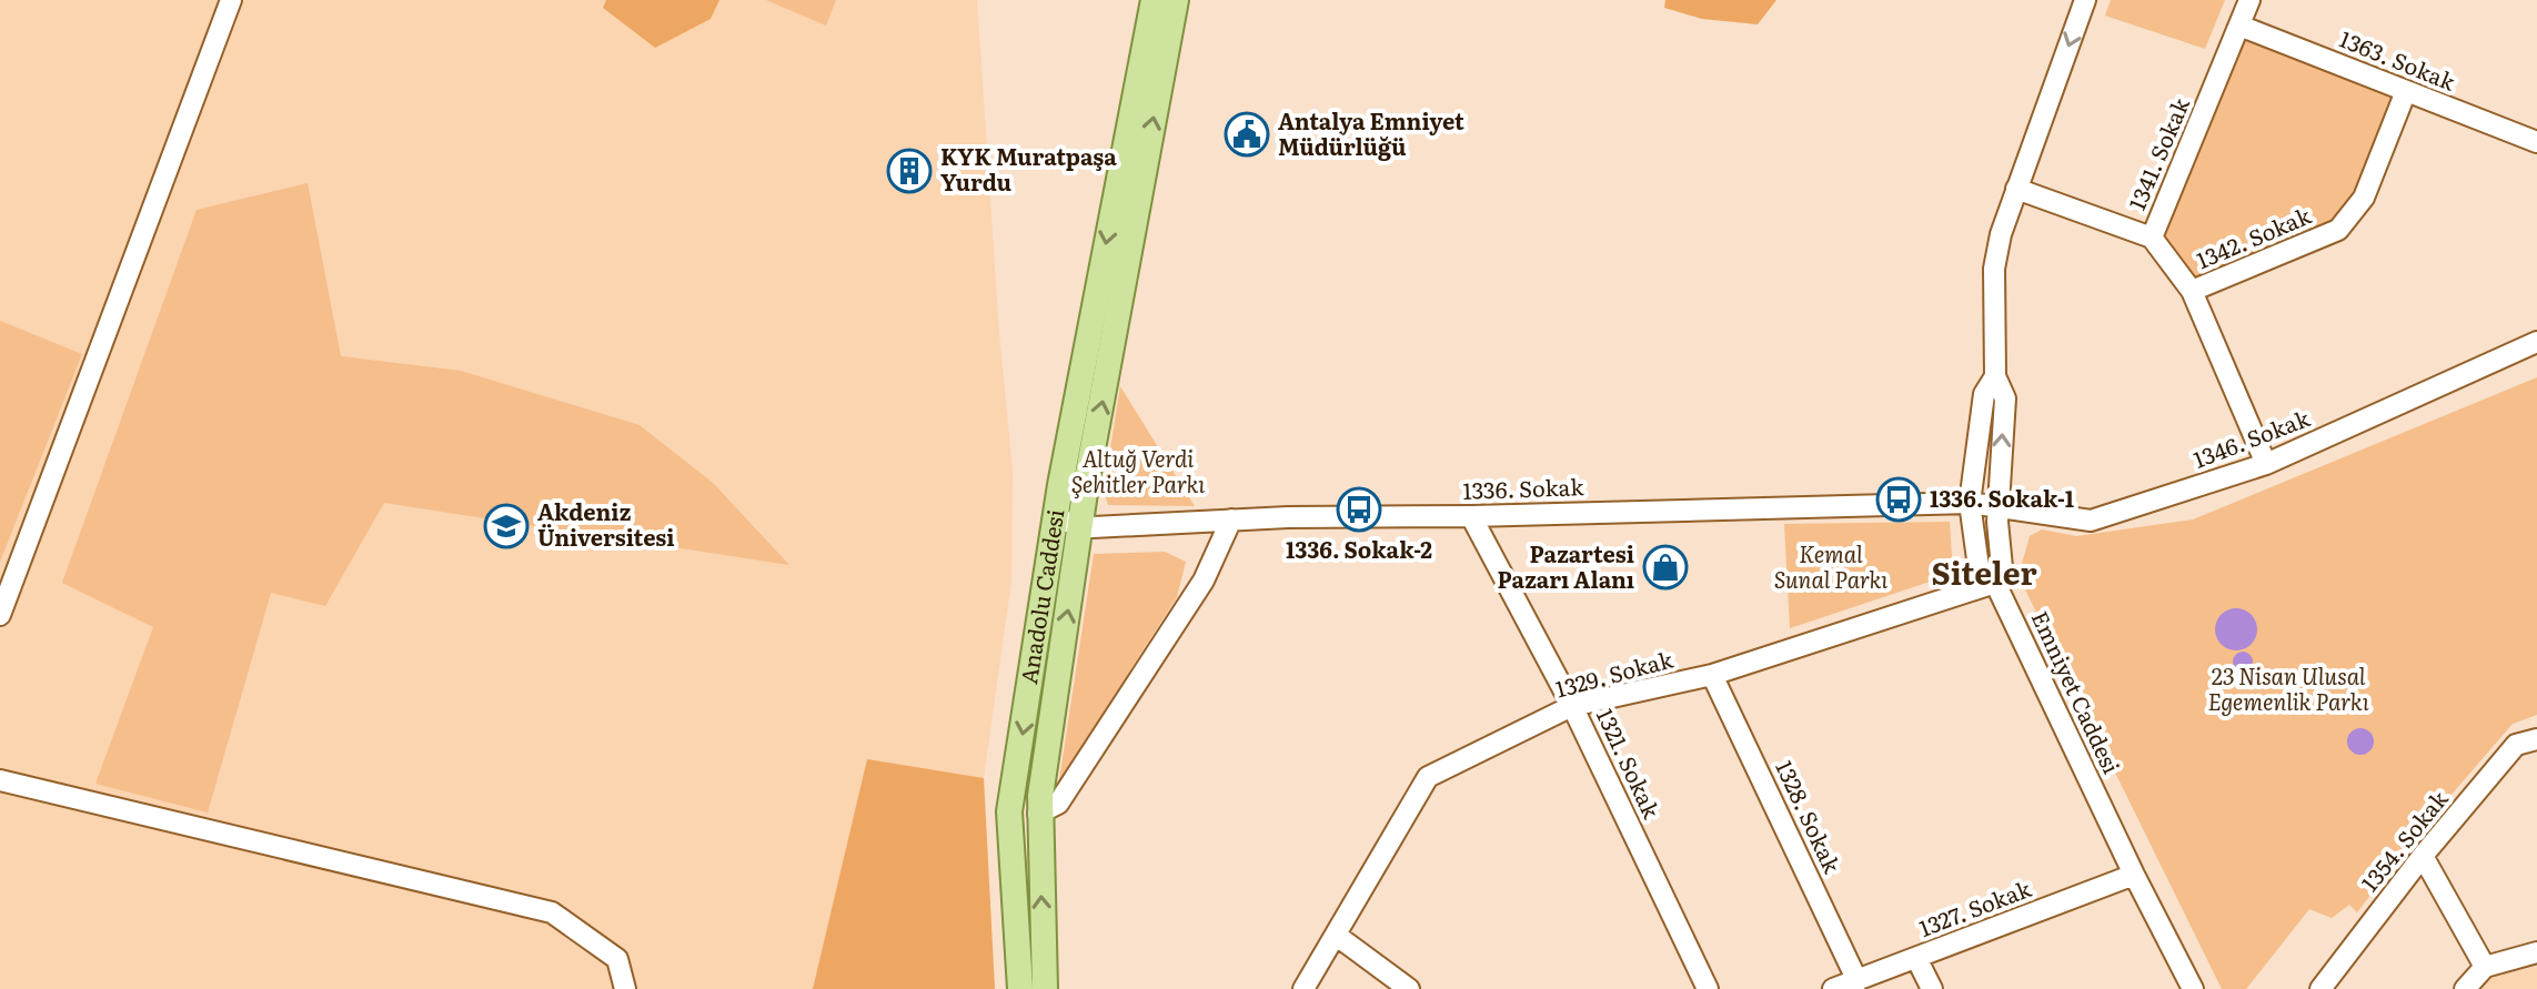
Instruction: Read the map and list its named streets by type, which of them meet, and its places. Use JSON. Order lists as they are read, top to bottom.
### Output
{
  "streets": {
    "main road": ["Anadolu Caddesi"],
    "street": [
      "1363. Sokak",
      "1341. Sokak",
      "1342. Sokak",
      "1346. Sokak",
      "1336. Sokak",
      "1329. Sokak",
      "Emniyet Caddesi",
      "1321. Sokak",
      "1328. Sokak",
      "1354. Sokak",
      "1327. Sokak"
    ]
  },
  "crossings": [
    ["1363. Sokak", "1341. Sokak"],
    ["1363. Sokak", "1342. Sokak"],
    ["1341. Sokak", "1342. Sokak"],
    ["1341. Sokak", "1346. Sokak"],
    ["1346. Sokak", "1336. Sokak"],
    ["1346. Sokak", "Emniyet Caddesi"],
    ["1336. Sokak", "Anadolu Caddesi"],
    ["1336. Sokak", "Emniyet Caddesi"],
    ["1336. Sokak", "1321. Sokak"],
    ["1329. Sokak", "Emniyet Caddesi"],
    ["1329. Sokak", "1321. Sokak"],
    ["1329. Sokak", "1328. Sokak"],
    ["Emniyet Caddesi", "1327. Sokak"],
    ["1328. Sokak", "1327. Sokak"]
  ],
  "districts": ["Siteler"],
  "parks": ["Altuğ Verdi Şehitler Parkı", "Kemal Sunal Parkı", "23 Nisan Ulusal Egemenlik Parkı"],
  "places": {
    "public building": ["Antalya Emniyet Müdürlüğü"],
    "building": ["KYK Muratpaşa Yurdu"],
    "bus stop": ["1336. Sokak-1", "1336. Sokak-2"],
    "school or university": ["Akdeniz Üniversitesi"],
    "shop": ["Pazartesi Pazarı Alanı"]
  }
}
